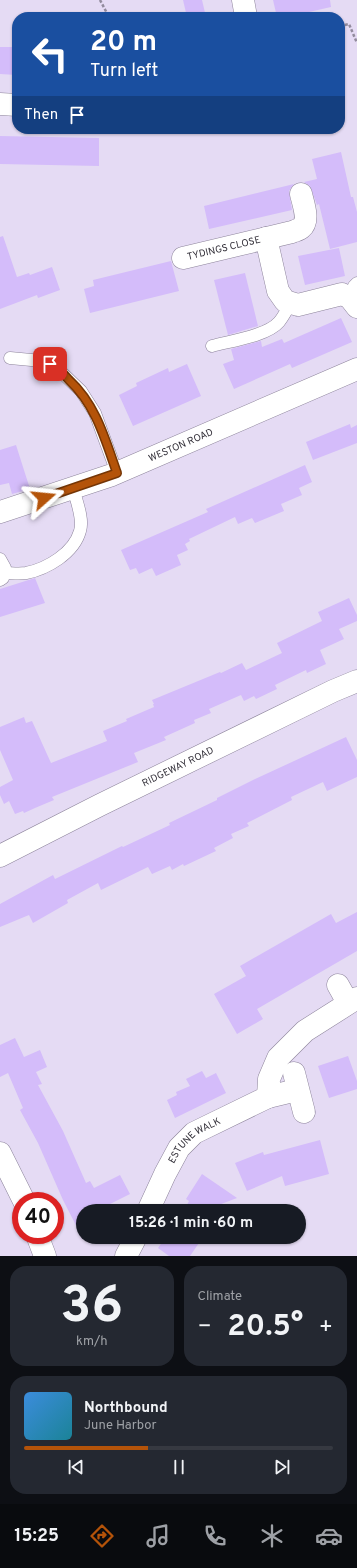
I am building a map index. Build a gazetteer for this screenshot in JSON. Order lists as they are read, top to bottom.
{
  "streets": {
    "street": [
      "TYDINGS CLOSE",
      "WESTON ROAD",
      "RIDGEWAY ROAD",
      "ESTUNE WALK"
    ]
  },
  "page": {
    "turn": ["20 m", "Turn left"],
    "then": "Then",
    "limit": "40",
    "trip": "15:26 · 1 min · 60 m",
    "tile": [
      ["36", "km/h"],
      "Climate"
    ],
    "heat": ["−", "20.5°", "+"],
    "song": ["Northbound", "June Harbor"],
    "tabs": "15:25"
  }
}
